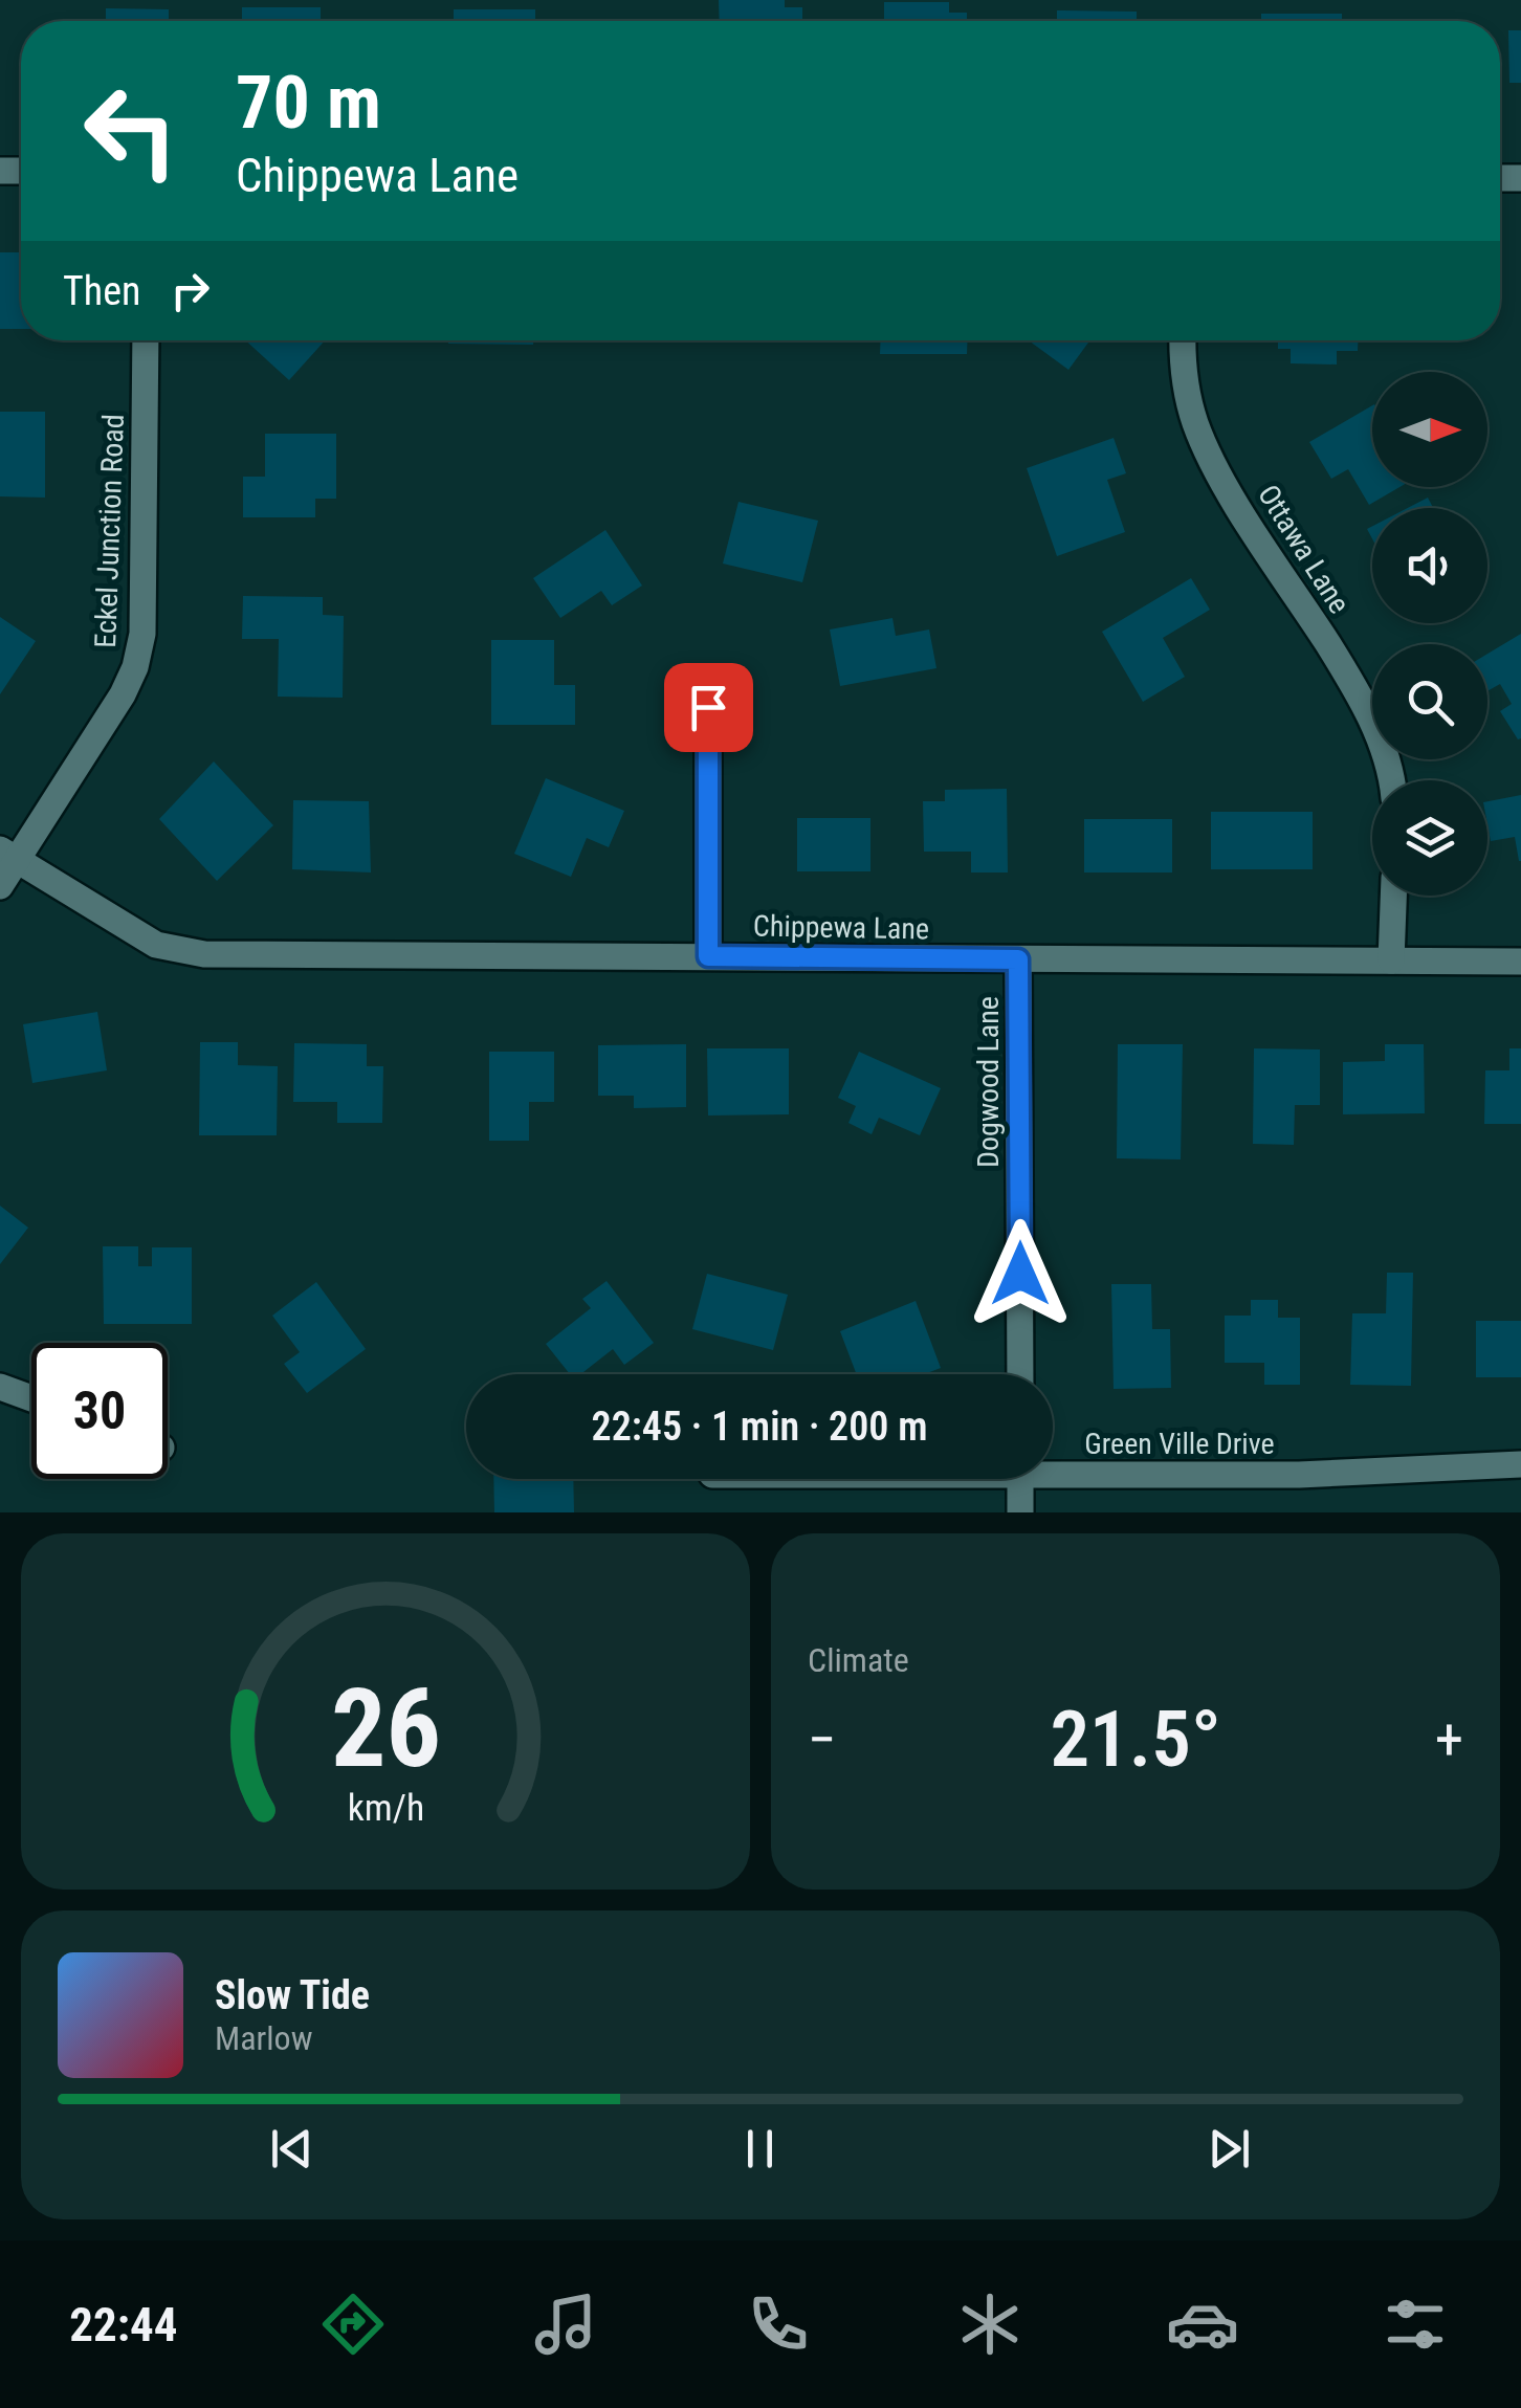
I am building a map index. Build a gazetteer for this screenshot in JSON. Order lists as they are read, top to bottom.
{
  "streets": {
    "street": [
      "Eckel Junction Road",
      "Ottawa Lane",
      "Chippewa Lane",
      "Dogwood Lane",
      "Green Ville Drive"
    ]
  },
  "crossings": [
    ["Eckel Junction Road", "Chippewa Lane"],
    ["Chippewa Lane", "Dogwood Lane"]
  ],
  "north": "right",
  "page": {
    "turn": ["70 m", "Chippewa Lane"],
    "then": "Then",
    "limit": "30",
    "trip": "22:45 · 1 min · 200 m",
    "tile": "Climate",
    "heat": ["−", "21.5°", "+"],
    "song": ["Slow Tide", "Marlow"],
    "tabs": "22:44",
    "gauge": ["26", "km/h"]
  }
}
